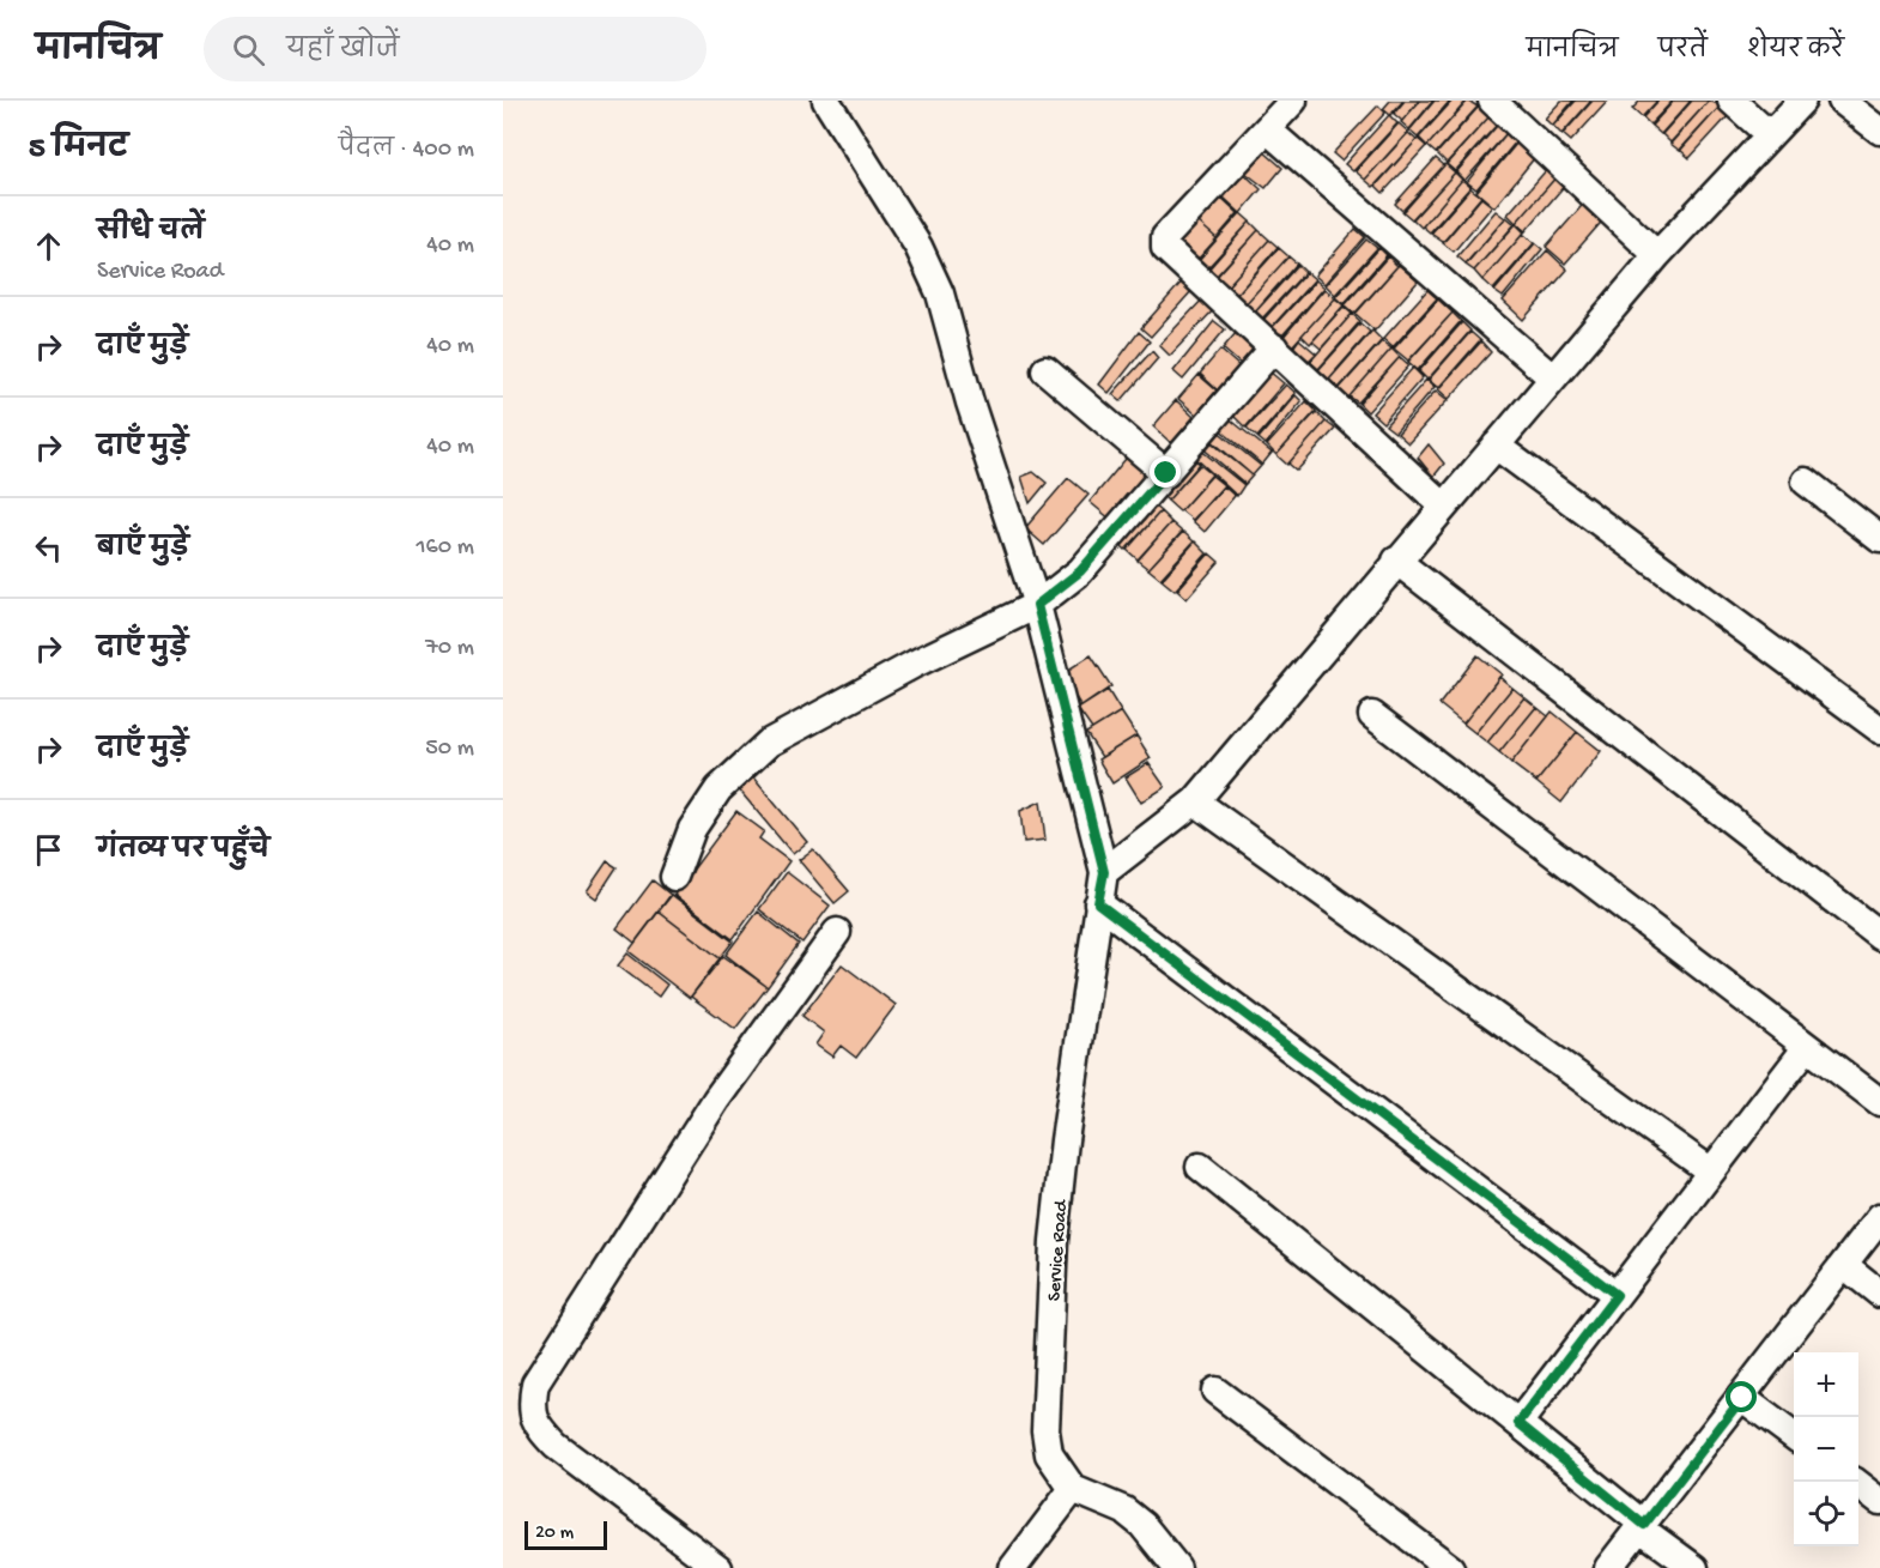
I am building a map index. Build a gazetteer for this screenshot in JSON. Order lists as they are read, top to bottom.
{
  "streets": {
    "street": ["Service Road"]
  },
  "scale_bar": "20 m",
  "page": {
    "header": "मानचित्र",
    "search": "यहाँ खोजें",
    "nav": ["मानचित्र", "परतें", "शेयर करें"],
    "heading": ["5 मिनट", "पैदल · 400 m"],
    "list": [
      ["सीधे चलें", "Service Road", "40 m"],
      ["दाएँ मुड़ें", "40 m"],
      ["दाएँ मुड़ें", "40 m"],
      ["बाएँ मुड़ें", "160 m"],
      ["दाएँ मुड़ें", "70 m"],
      ["दाएँ मुड़ें", "50 m"],
      "गंतव्य पर पहुँचे"
    ],
    "map_buttons": ["+", "−"],
    "scale": "20 m"
  }
}
